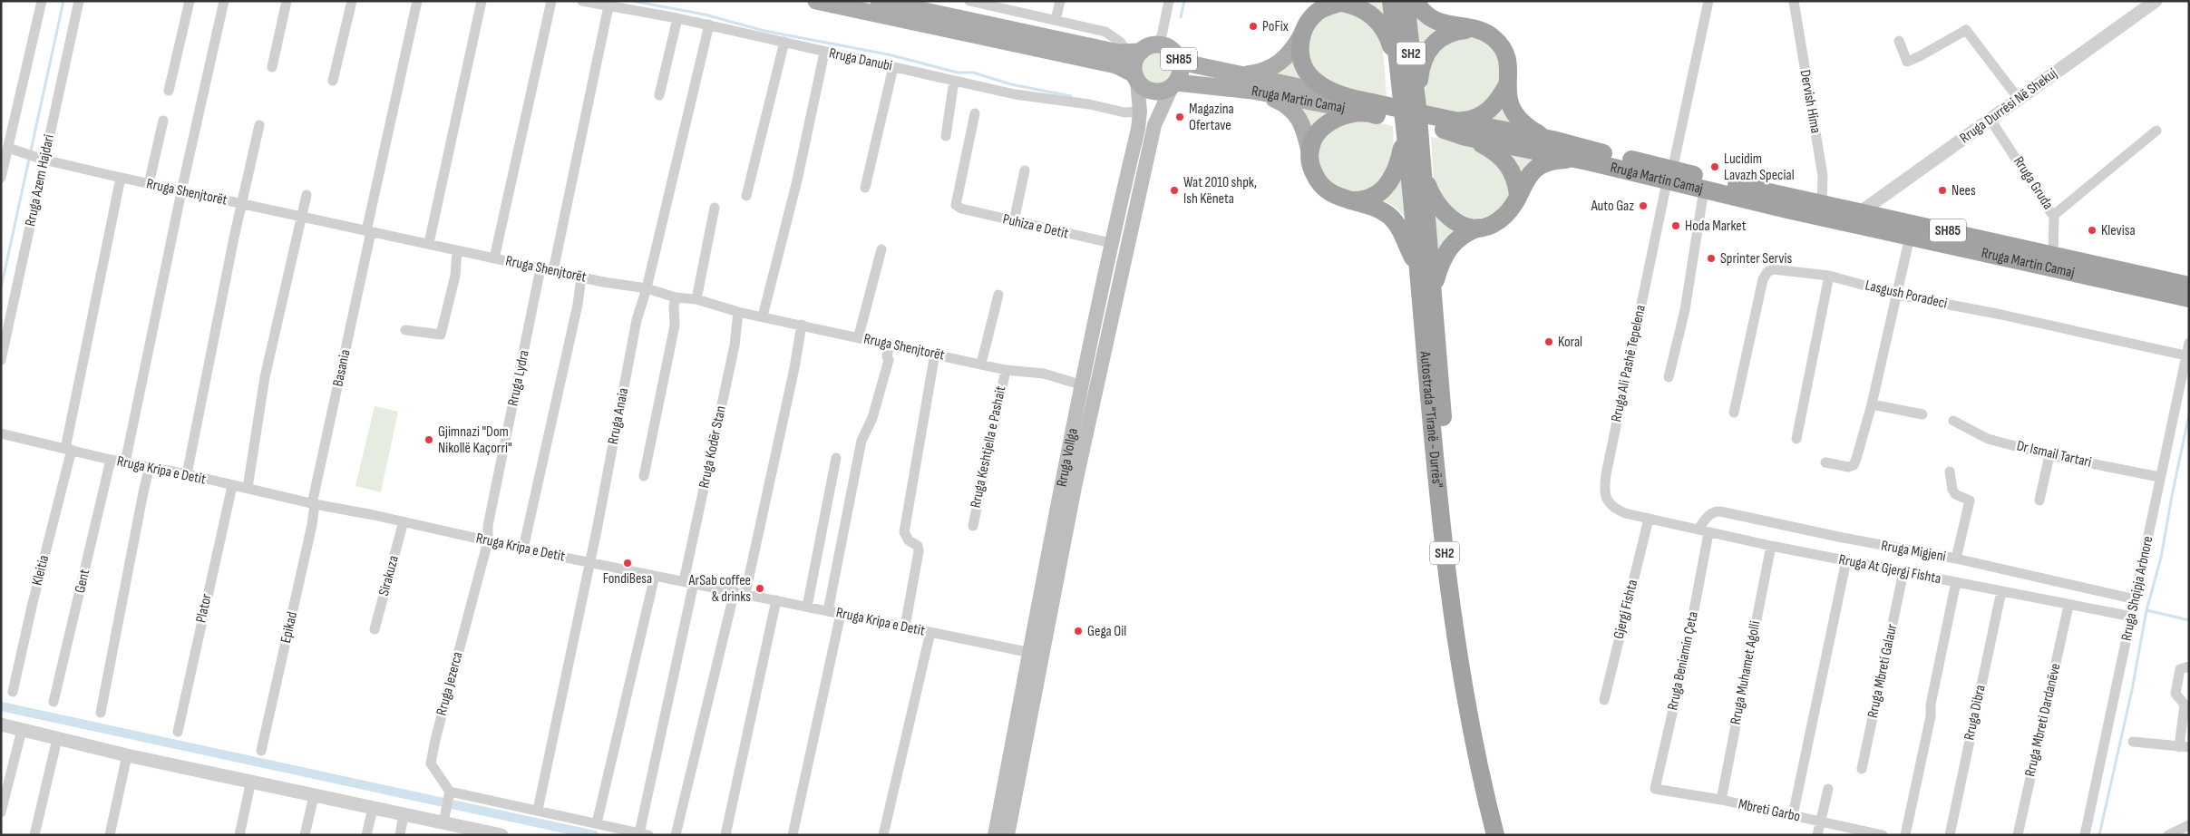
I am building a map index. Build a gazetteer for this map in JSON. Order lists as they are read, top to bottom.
{
  "streets": {
    "highway": [
      "SH2",
      "SH85",
      "Rruga Martin Camaj",
      "Autostrada \"Tiranë - Durrës\""
    ],
    "main road": ["Rruga Vollga"],
    "street": [
      "Rruga Danubi",
      "Dervish Hima",
      "Rruga Durrësi Në Shekuj",
      "Rruga Azem Hajdari",
      "Rruga Gruda",
      "Rruga Shenjtorët",
      "Puhiza e Detit",
      "Lasgush Poradeci",
      "Rruga Ali Pashë Tepelena",
      "Basania",
      "Rruga Lydra",
      "Rruga Anaia",
      "Rruga Kodër Stan",
      "Rruga Keshtjella e Pashait",
      "Dr Ismail Tartari",
      "Rruga Kripa e Detit",
      "Rruga Migjeni",
      "Rruga At Gjergj Fishta",
      "Kleitia",
      "Sirakuza",
      "Gent",
      "Rruga Shqipja Arbnore",
      "Plator",
      "Gjergj Fishta",
      "Epikad",
      "Rruga Beniamin Çeta",
      "Rruga Mbreti Galaur",
      "Rruga Muhamet Agolli",
      "Rruga Jezerca",
      "Rruga Dibra",
      "Rruga Mbreti Dardanëve",
      "Mbreti Garbo"
    ]
  },
  "crossings": [
    ["SH85", "Rruga Martin Camaj"],
    ["SH85", "Rruga Vollga"],
    ["Rruga Danubi", "Rruga Anaia"],
    ["Rruga Danubi", "Rruga Vollga"],
    ["Rruga Martin Camaj", "Dervish Hima"],
    ["Rruga Martin Camaj", "Rruga Durrësi Në Shekuj"],
    ["Rruga Martin Camaj", "Rruga Gruda"],
    ["Rruga Martin Camaj", "Rruga Ali Pashë Tepelena"],
    ["Rruga Martin Camaj", "Rruga Vollga"],
    ["Rruga Durrësi Në Shekuj", "Rruga Gruda"],
    ["Rruga Azem Hajdari", "Rruga Shenjtorët"],
    ["Rruga Shenjtorët", "Basania"],
    ["Rruga Shenjtorët", "Rruga Lydra"],
    ["Rruga Shenjtorët", "Rruga Anaia"],
    ["Rruga Shenjtorët", "Rruga Kodër Stan"],
    ["Rruga Shenjtorët", "Rruga Keshtjella e Pashait"],
    ["Rruga Shenjtorët", "Rruga Vollga"],
    ["Rruga Shenjtorët", "Kleitia"],
    ["Puhiza e Detit", "Rruga Vollga"],
    ["Lasgush Poradeci", "Rruga Shqipja Arbnore"],
    ["Rruga Ali Pashë Tepelena", "Rruga At Gjergj Fishta"],
    ["Rruga Ali Pashë Tepelena", "Gjergj Fishta"],
    ["Basania", "Rruga Kripa e Detit"],
    ["Basania", "Epikad"],
    ["Rruga Lydra", "Rruga Kripa e Detit"],
    ["Rruga Lydra", "Rruga Jezerca"],
    ["Rruga Anaia", "Rruga Kripa e Detit"],
    ["Rruga Kodër Stan", "Rruga Kripa e Detit"],
    ["Dr Ismail Tartari", "Rruga Shqipja Arbnore"],
    ["Rruga Vollga", "Rruga Kripa e Detit"],
    ["Rruga Kripa e Detit", "Kleitia"],
    ["Rruga Kripa e Detit", "Sirakuza"],
    ["Rruga Kripa e Detit", "Gent"],
    ["Rruga Kripa e Detit", "Plator"],
    ["Rruga Kripa e Detit", "Epikad"],
    ["Rruga Kripa e Detit", "Rruga Jezerca"],
    ["Rruga Migjeni", "Rruga At Gjergj Fishta"],
    ["Rruga Migjeni", "Rruga Shqipja Arbnore"],
    ["Rruga Migjeni", "Rruga Beniamin Çeta"],
    ["Rruga At Gjergj Fishta", "Rruga Shqipja Arbnore"],
    ["Rruga At Gjergj Fishta", "Gjergj Fishta"],
    ["Rruga At Gjergj Fishta", "Rruga Beniamin Çeta"],
    ["Rruga At Gjergj Fishta", "Rruga Mbreti Galaur"],
    ["Rruga At Gjergj Fishta", "Rruga Muhamet Agolli"],
    ["Rruga At Gjergj Fishta", "Rruga Dibra"],
    ["Rruga At Gjergj Fishta", "Rruga Mbreti Dardanëve"],
    ["Rruga Beniamin Çeta", "Mbreti Garbo"],
    ["Rruga Muhamet Agolli", "Mbreti Garbo"]
  ],
  "places": [
    "PoFix",
    "Magazina Ofertave",
    "Lucidim Lavazh Special",
    "Wat 2010 shpk, Ish Këneta",
    "Nees",
    "Auto Gaz",
    "Hoda Market",
    "Klevisa",
    "Sprinter Servis",
    "Koral",
    "Gjimnazi \"Dom Nikollë Kaçorri\"",
    "FondiBesa",
    "ArSab coffee & drinks",
    "Gega Oil"
  ]
}
